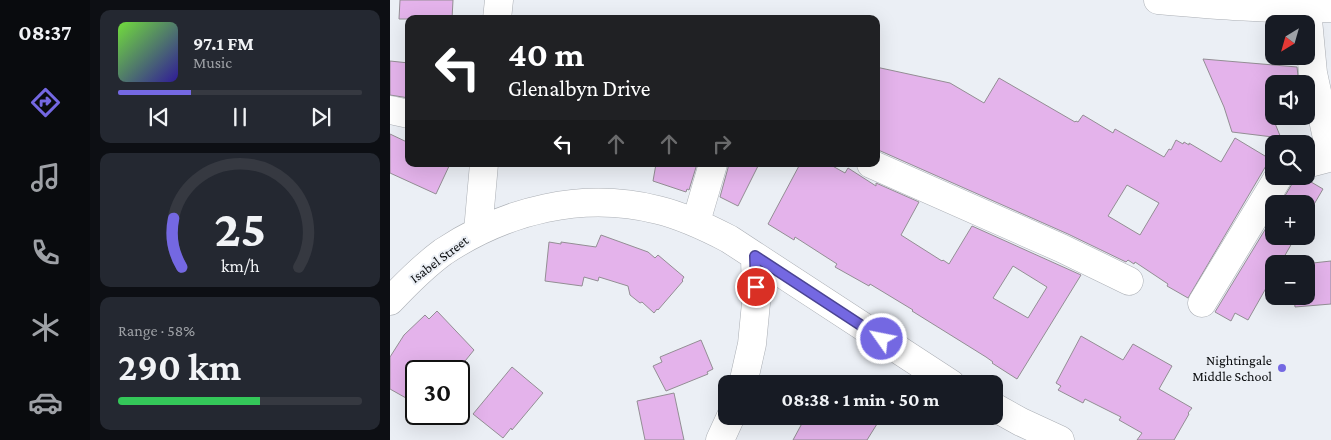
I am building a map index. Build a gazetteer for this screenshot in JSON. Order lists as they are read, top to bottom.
{
  "streets": {
    "street": ["Isabel Street"]
  },
  "places": ["Nightingale Middle School"],
  "north": "bottom left",
  "page": {
    "tabs": "08:37",
    "map_buttons": ["+", "−"],
    "turn": ["40 m", "Glenalbyn Drive"],
    "song": ["97.1 FM", "Music"],
    "tile": ["Range · 58%", "290 km"],
    "limit": "30",
    "trip": "08:38 · 1 min · 50 m",
    "gauge": ["25", "km/h"]
  }
}
